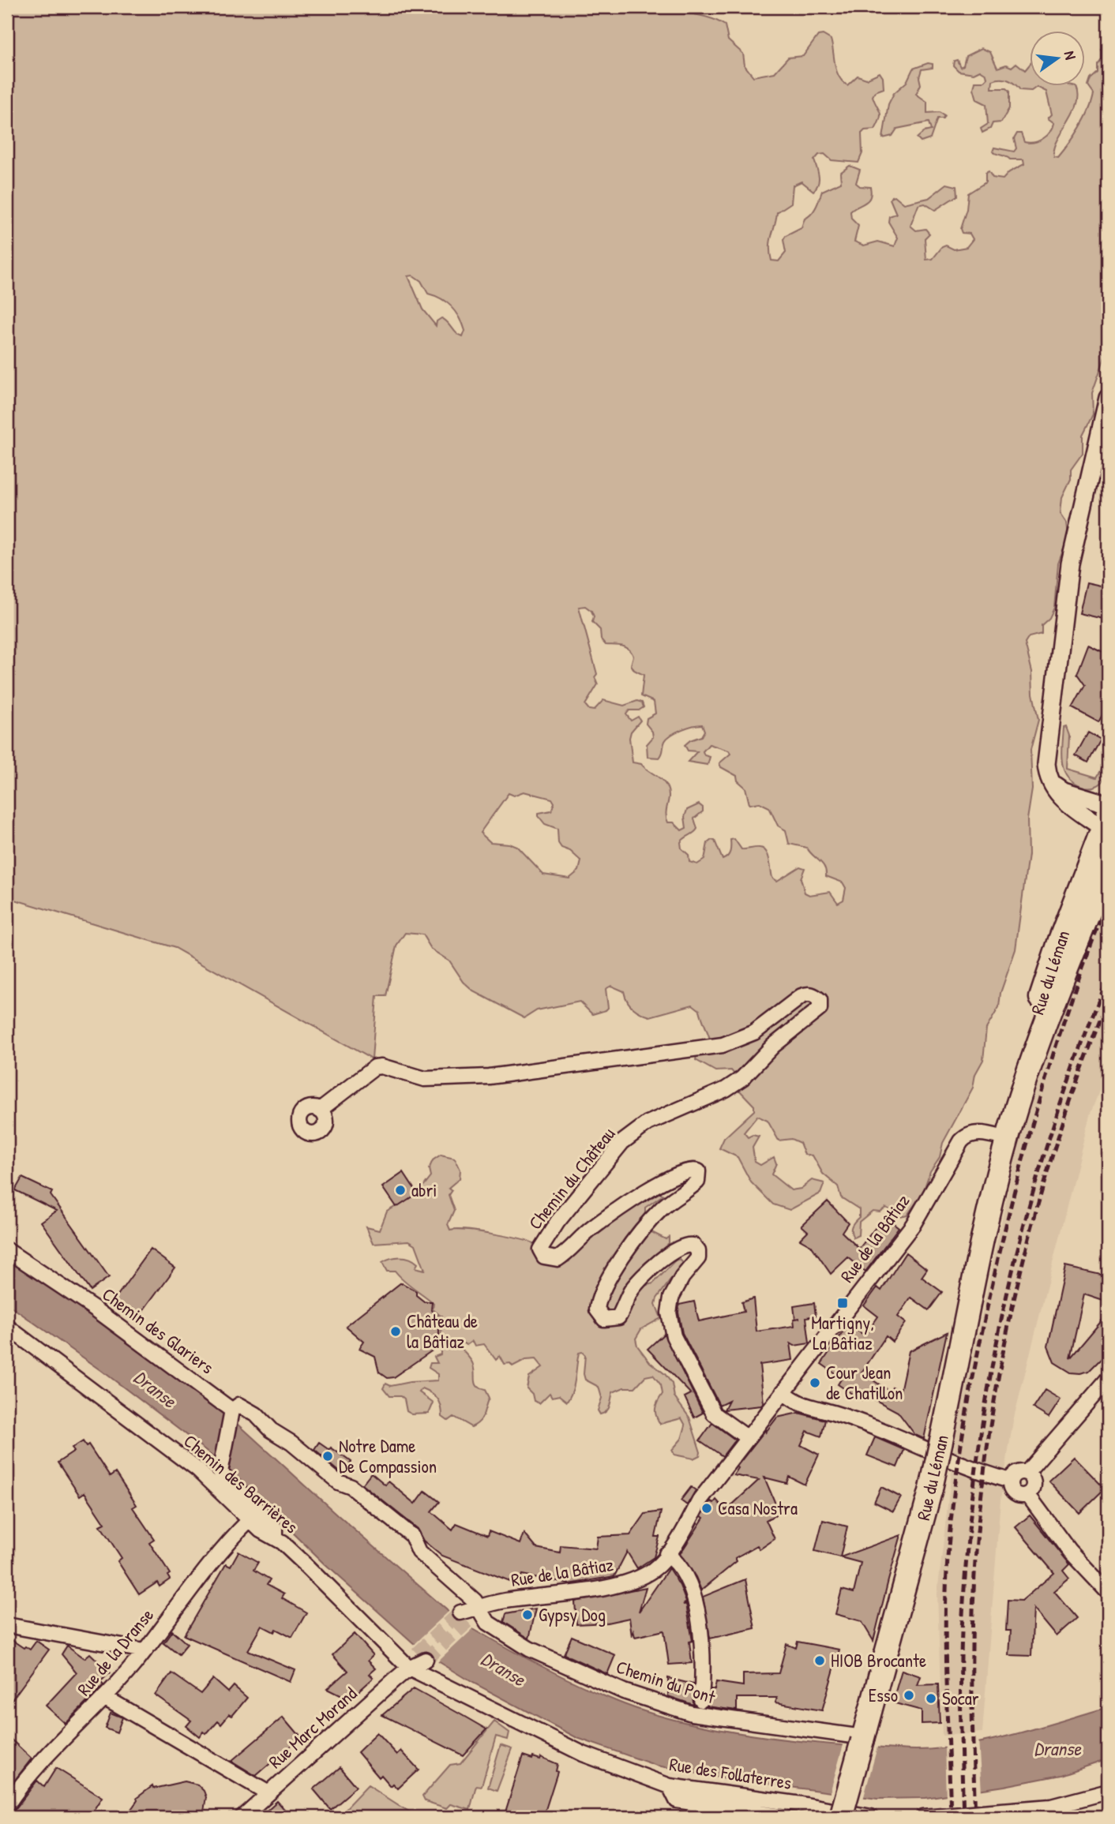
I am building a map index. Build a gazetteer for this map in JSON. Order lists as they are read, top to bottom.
{
  "streets": {
    "main road": ["Rue du Léman"],
    "street": [
      "Chemin du Château",
      "Rue de la Bâtiaz",
      "Chemin des Glariers",
      "Chemin des Barrières",
      "Rue de la Dranse",
      "Chemin du Pont",
      "Rue Marc Morand",
      "Rue des Follaterres"
    ]
  },
  "crossings": [
    ["Rue du Léman", "Rue de la Bâtiaz"],
    ["Rue du Léman", "Chemin du Pont"],
    ["Chemin du Château", "Rue de la Bâtiaz"],
    ["Rue de la Bâtiaz", "Chemin du Pont"],
    ["Chemin des Glariers", "Chemin du Pont"],
    ["Chemin des Barrières", "Rue de la Dranse"],
    ["Chemin des Barrières", "Rue Marc Morand"],
    ["Chemin des Barrières", "Rue des Follaterres"],
    ["Rue Marc Morand", "Rue des Follaterres"]
  ],
  "water": ["Dranse"],
  "places": {
    "other": [
      "abri",
      "Château de la Bâtiaz",
      "Cour Jean de Chatillon",
      "Notre Dame De Compassion",
      "Casa Nostra",
      "Gypsy Dog",
      "HIOB Brocante",
      "Esso",
      "Socar"
    ],
    "transit": ["Martigny, La Bâtiaz"]
  },
  "north": "right"
}
